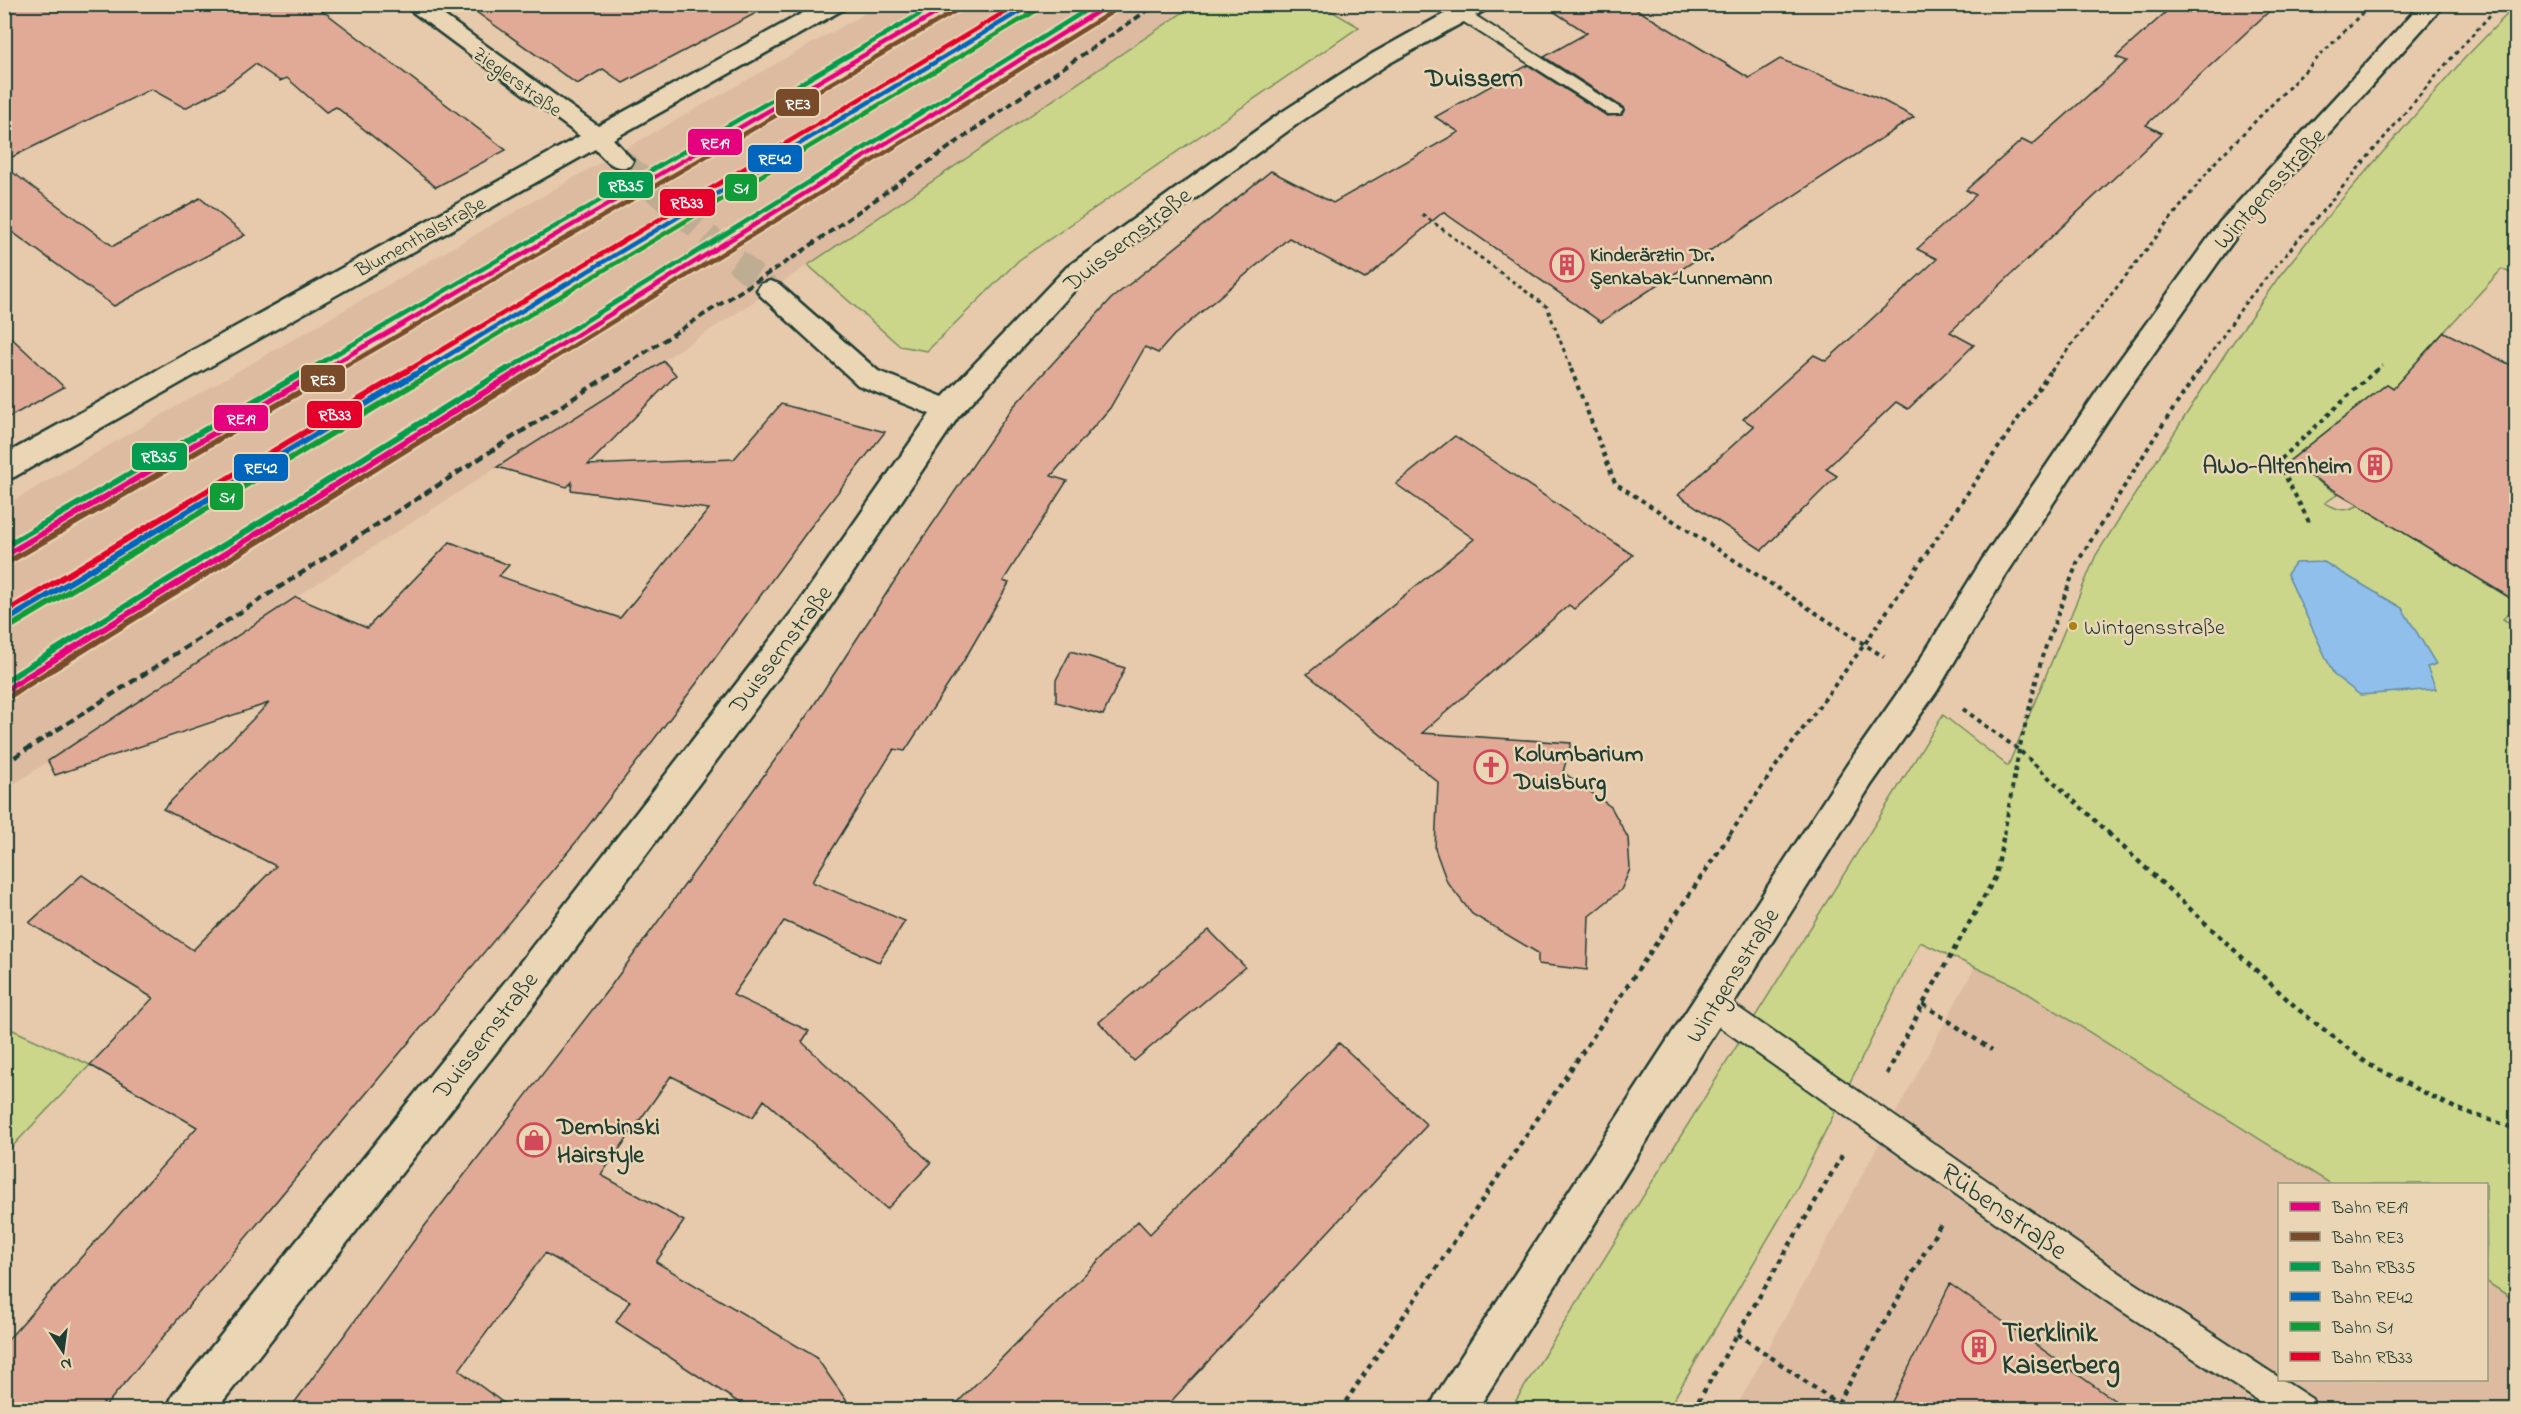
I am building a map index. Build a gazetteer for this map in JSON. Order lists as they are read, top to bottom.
{
  "streets": {
    "street": [
      "Zieglerstraße",
      "Wintgensstraße",
      "Blumenthalstraße",
      "Duissernstraße"
    ],
    "lane": ["Rübenstraße"]
  },
  "crossings": [
    ["Zieglerstraße", "Blumenthalstraße"],
    ["Wintgensstraße", "Rübenstraße"]
  ],
  "districts": ["Duissern"],
  "places": {
    "building": ["Kinderärztin Dr. Şenkabak-Lunnemann", "AWo-Altenheim", "Tierklinik Kaiserberg"],
    "other": ["Wintgensstraße"],
    "church": ["Kolumbarium Duisburg"],
    "shop": ["Dembinski Hairstyle"]
  },
  "lines": [
    "rail line RE19",
    "rail line RB35",
    "rail line RE42",
    "rail line RB33",
    "rail line RE3",
    "rail line S1"
  ],
  "legend": [
    "Bahn RE19",
    "Bahn RE3",
    "Bahn RB35",
    "Bahn RE42",
    "Bahn S1",
    "Bahn RB33"
  ],
  "north": "bottom"
}
